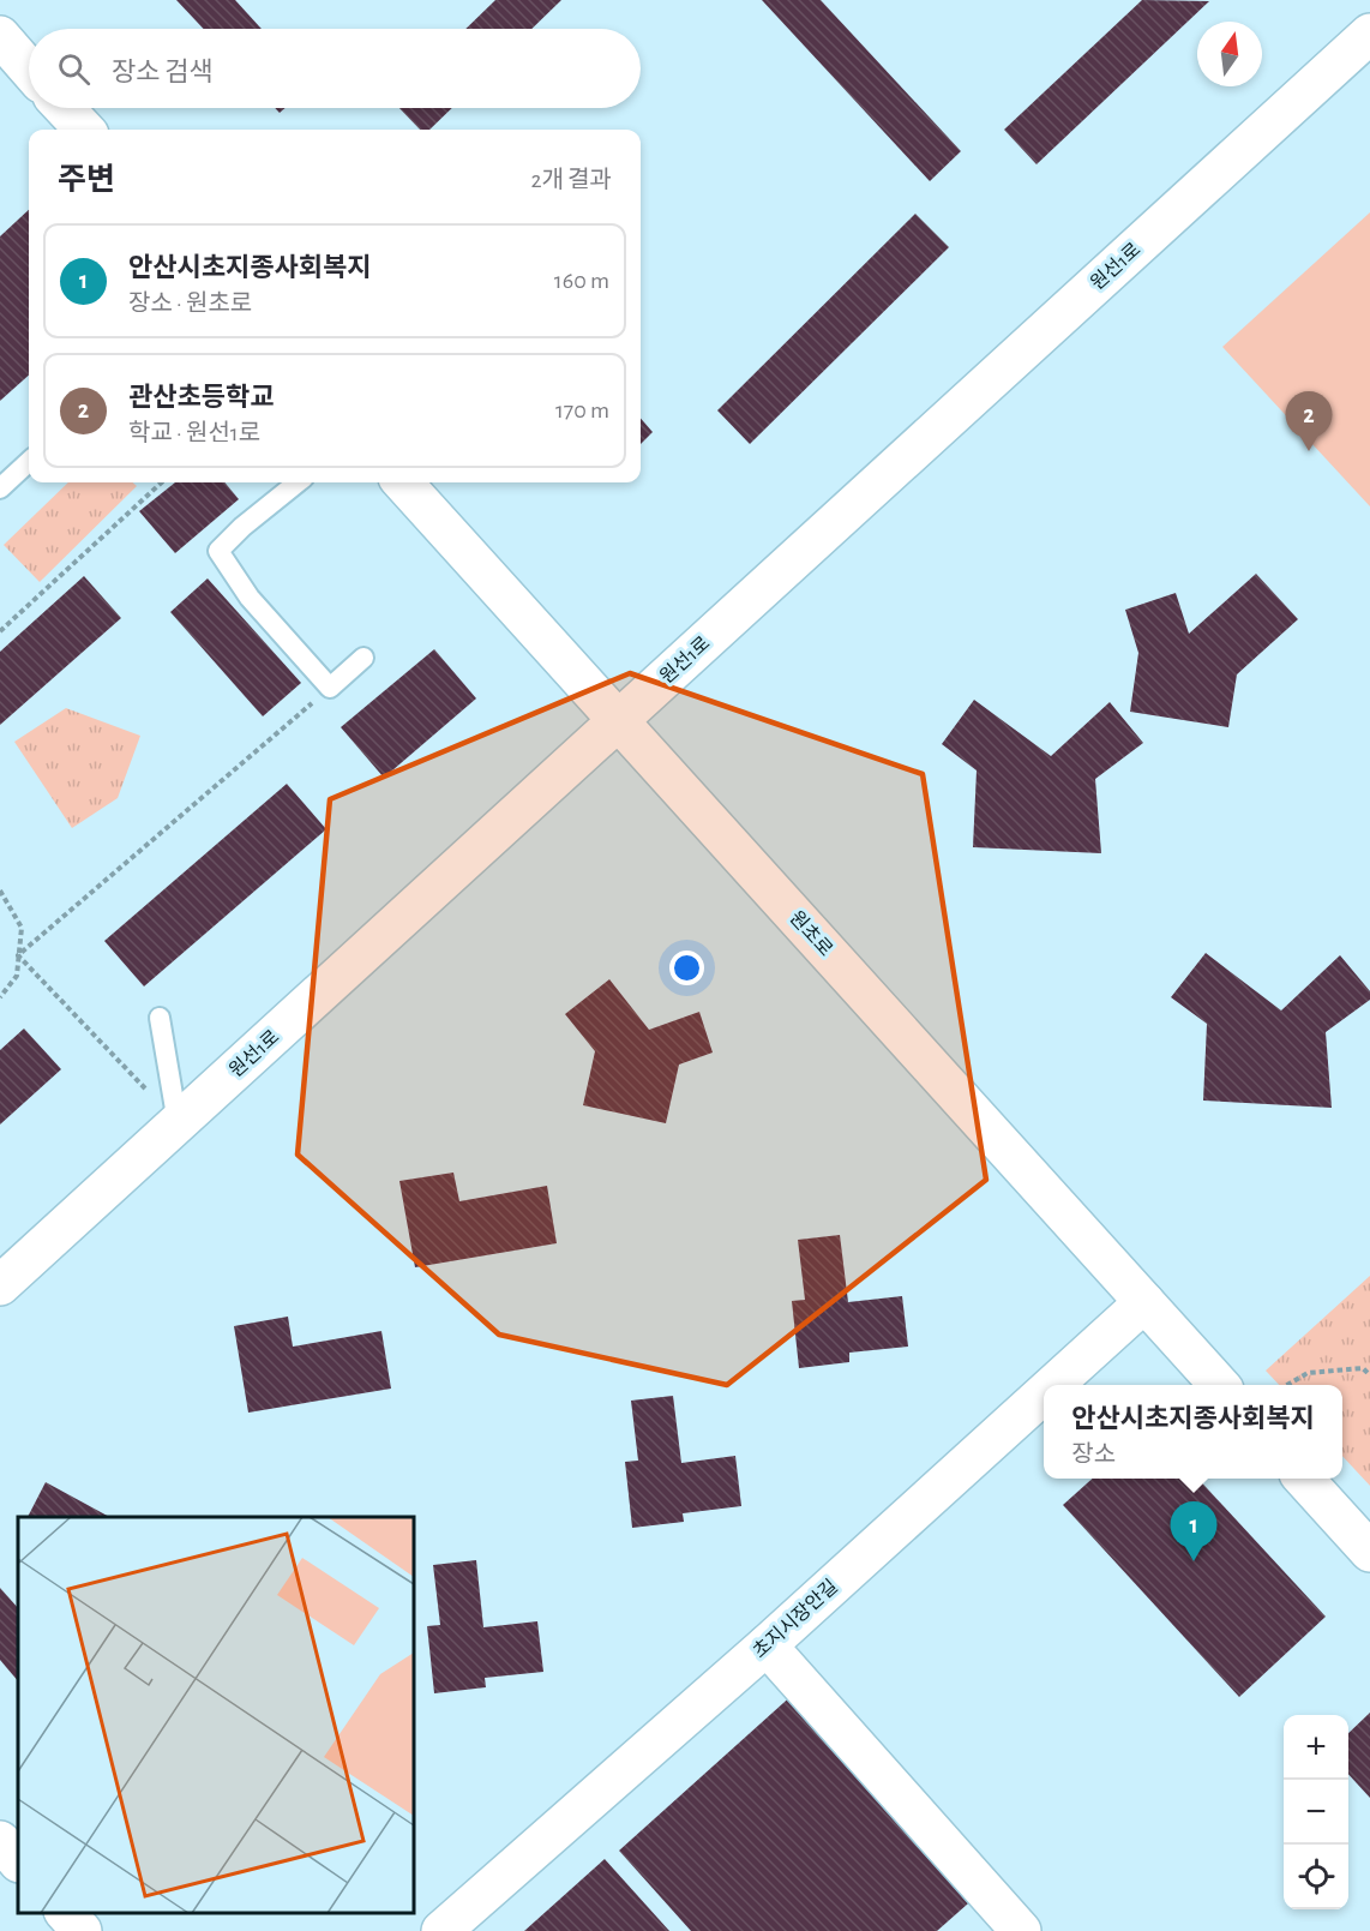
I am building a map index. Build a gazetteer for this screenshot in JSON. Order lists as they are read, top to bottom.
{
  "streets": {
    "street": ["원선1로", "원초로", "초지시장안길"]
  },
  "crossings": [
    ["원선1로", "원초로"],
    ["원초로", "초지시장안길"]
  ],
  "north": "top",
  "page": {
    "search": "장소 검색",
    "heading": ["주변", "2개 결과"],
    "list": [
      {
        "mark": "1",
        "name": "안산시초지종사회복지",
        "note": "장소 · 원초로",
        "value": "160 m"
      },
      {
        "mark": "2",
        "name": "관산초등학교",
        "note": "학교 · 원선1로",
        "value": "170 m"
      }
    ],
    "pins": ["2", "1"],
    "popup": ["안산시초지종사회복지", "장소"],
    "map_buttons": ["+", "−"]
  }
}
